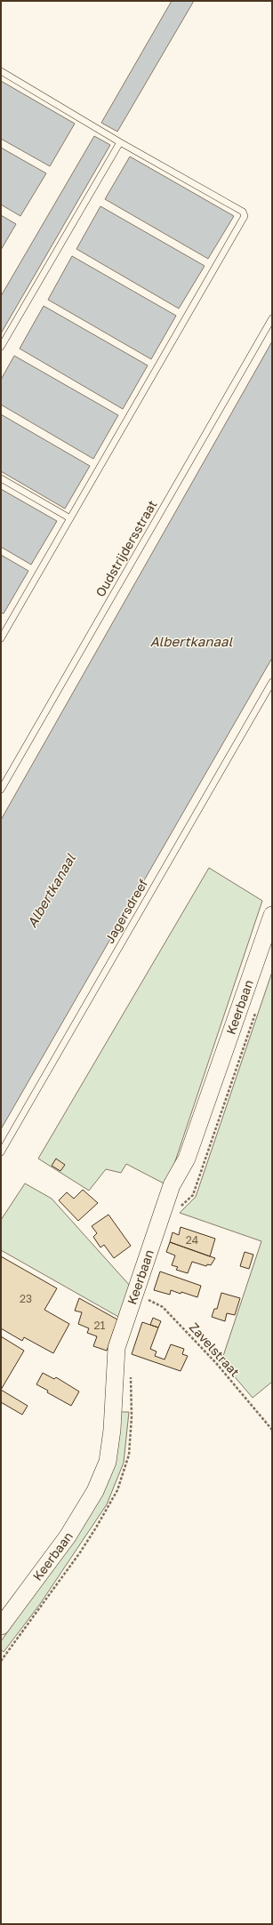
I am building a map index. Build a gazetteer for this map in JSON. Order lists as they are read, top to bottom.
{
  "streets": {
    "street": ["Keerbaan"],
    "lane": ["Oudstrijdersstraat", "Jagersdreef"],
    "path": ["Zavelstraat"]
  },
  "crossings": [
    ["Keerbaan", "Zavelstraat"]
  ],
  "water": ["Albertkanaal"],
  "house_numbers": ["24", "23", "21"]
}
